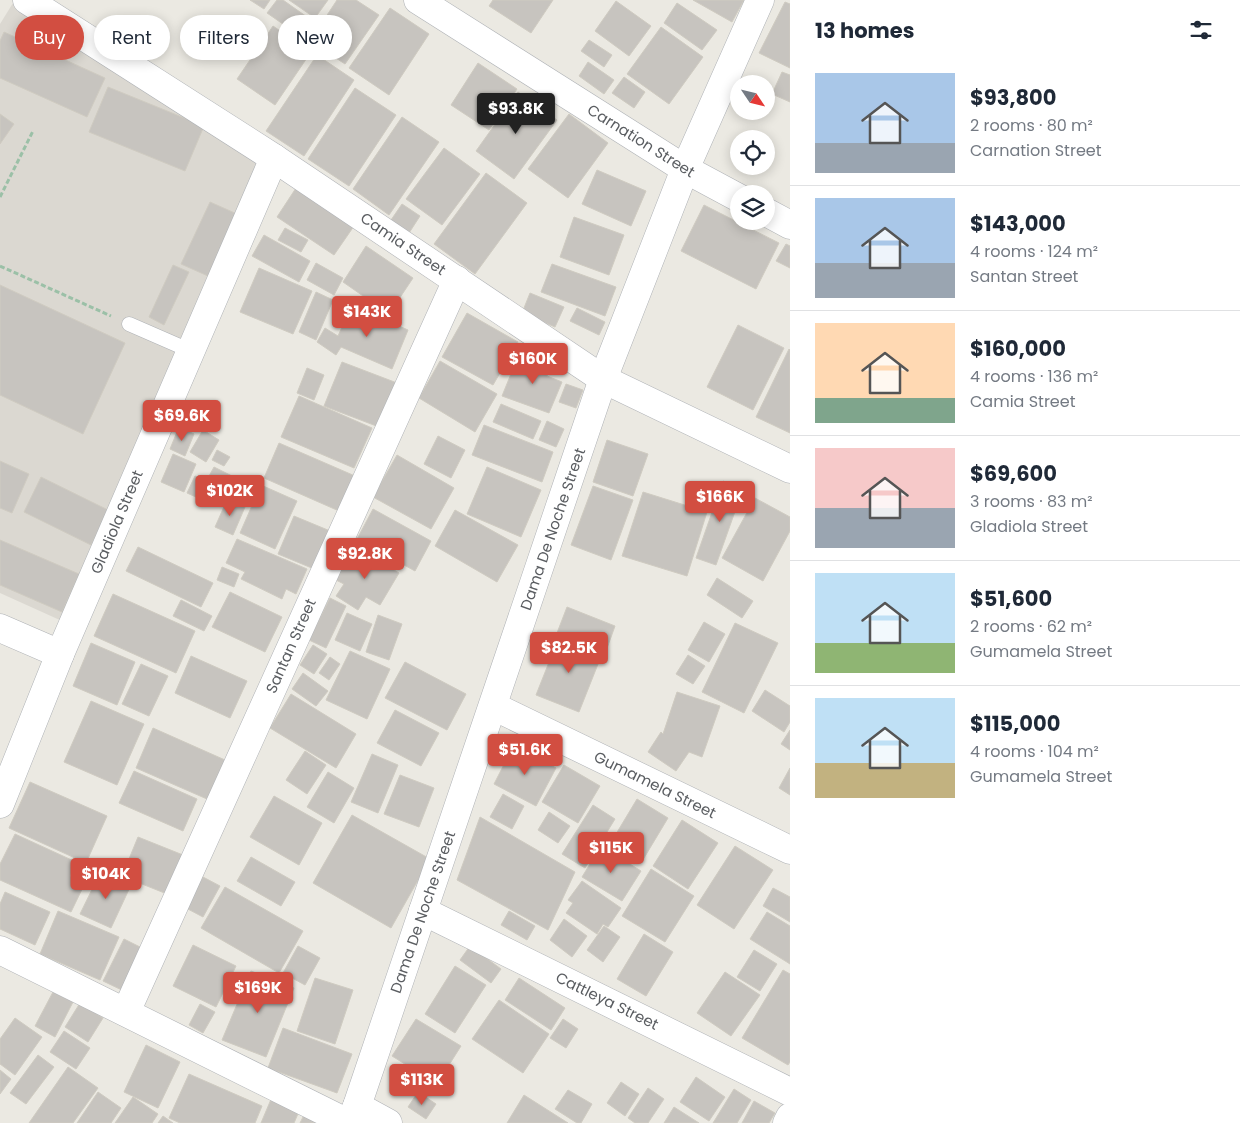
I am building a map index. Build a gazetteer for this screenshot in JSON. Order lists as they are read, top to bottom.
{
  "streets": {
    "street": [
      "Carnation Street",
      "Camia Street",
      "Gladiola Street",
      "Dama De Noche Street",
      "Santan Street",
      "Gumamela Street",
      "Cattleya Street"
    ]
  },
  "crossings": [
    ["Carnation Street", "Dama De Noche Street"],
    ["Camia Street", "Gladiola Street"],
    ["Camia Street", "Dama De Noche Street"],
    ["Camia Street", "Santan Street"],
    ["Dama De Noche Street", "Gumamela Street"],
    ["Dama De Noche Street", "Cattleya Street"]
  ],
  "north": "bottom right",
  "page": {
    "heading": "13 homes",
    "chip": [
      "Buy",
      "Rent",
      "Filters",
      "New"
    ],
    "list": [
      {
        "name": "$93,800",
        "note": "2 rooms · 80 m² · Carnation Street"
      },
      {
        "name": "$143,000",
        "note": "4 rooms · 124 m² · Santan Street"
      },
      {
        "name": "$160,000",
        "note": "4 rooms · 136 m² · Camia Street"
      },
      {
        "name": "$69,600",
        "note": "3 rooms · 83 m² · Gladiola Street"
      },
      {
        "name": "$51,600",
        "note": "2 rooms · 62 m² · Gumamela Street"
      },
      {
        "name": "$115,000",
        "note": "4 rooms · 104 m² · Gumamela Street"
      }
    ],
    "price": [
      "$93.8K",
      "$143K",
      "$160K",
      "$69.6K",
      "$102K",
      "$166K",
      "$92.8K",
      "$82.5K",
      "$51.6K",
      "$115K",
      "$104K",
      "$169K",
      "$113K"
    ]
  }
}
